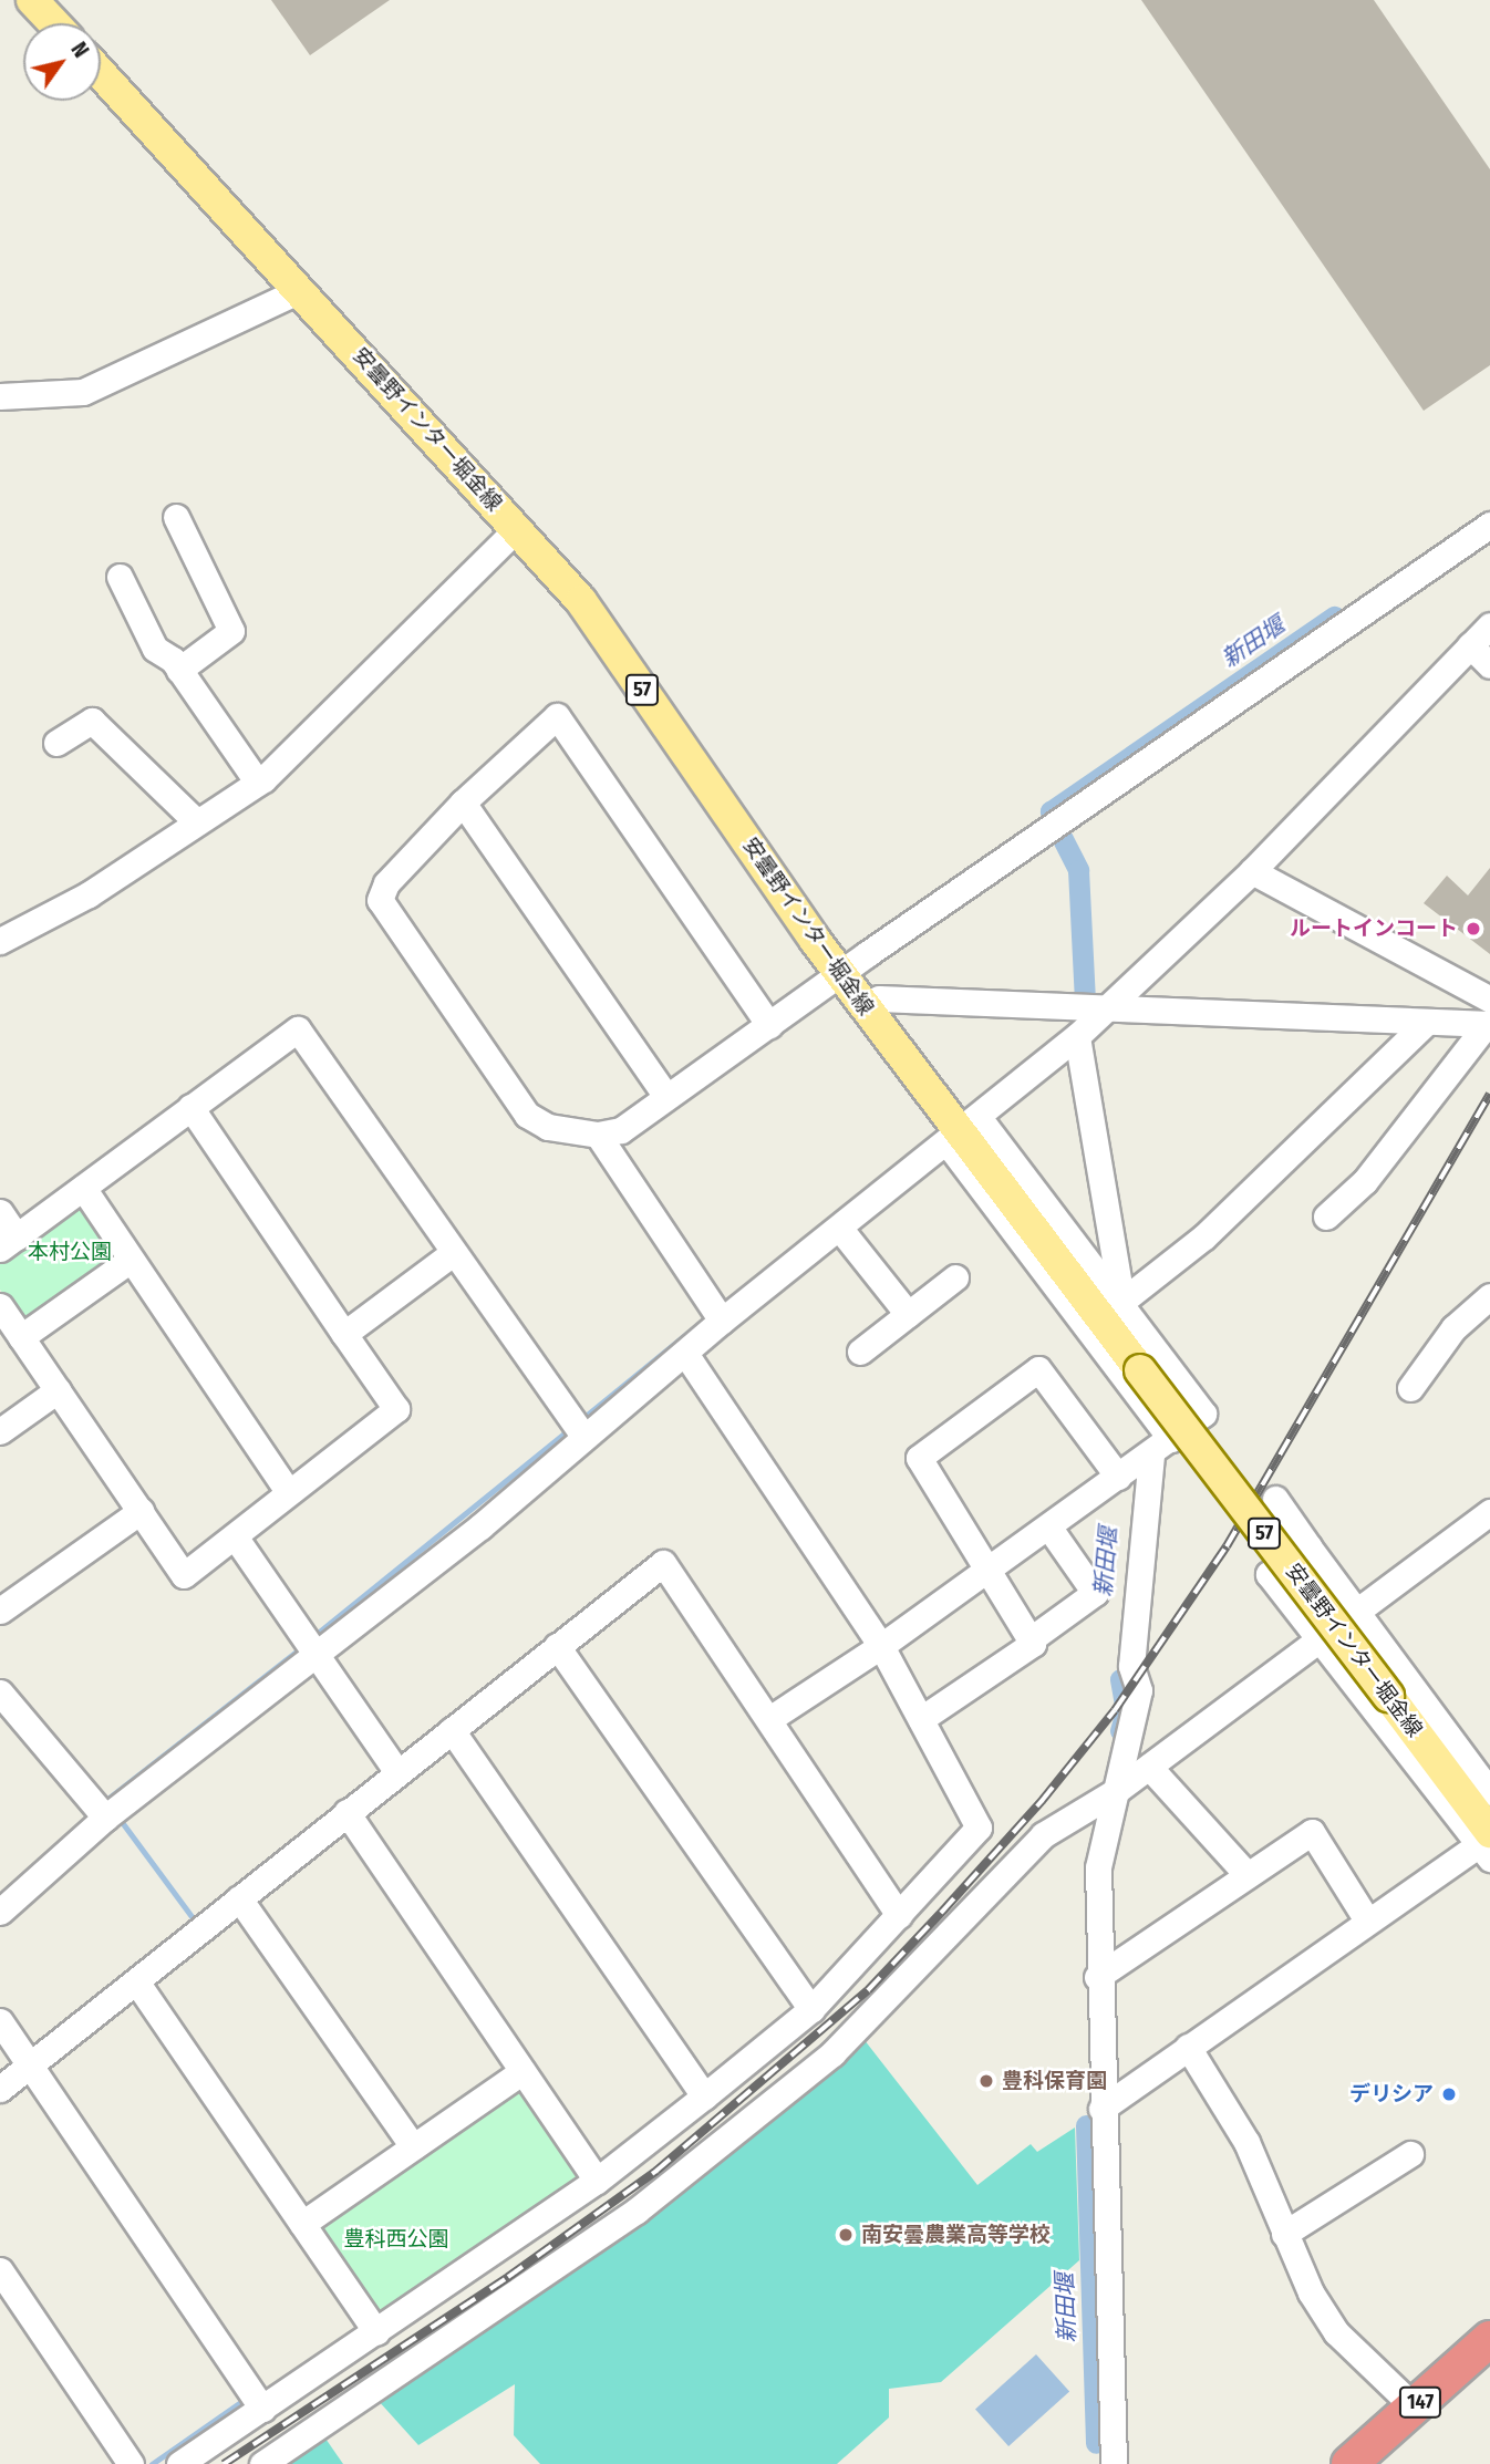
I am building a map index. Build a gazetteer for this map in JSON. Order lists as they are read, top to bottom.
{
  "streets": {
    "highway": ["147"],
    "main road": ["安曇野インター堀金線", "57"]
  },
  "water": ["新田堰"],
  "parks": ["本村公園", "豊科西公園"],
  "places": [
    "ルートインコート",
    "豊科保育園",
    "デリシア",
    "南安曇農業高等学校"
  ],
  "north": "top right"
}
